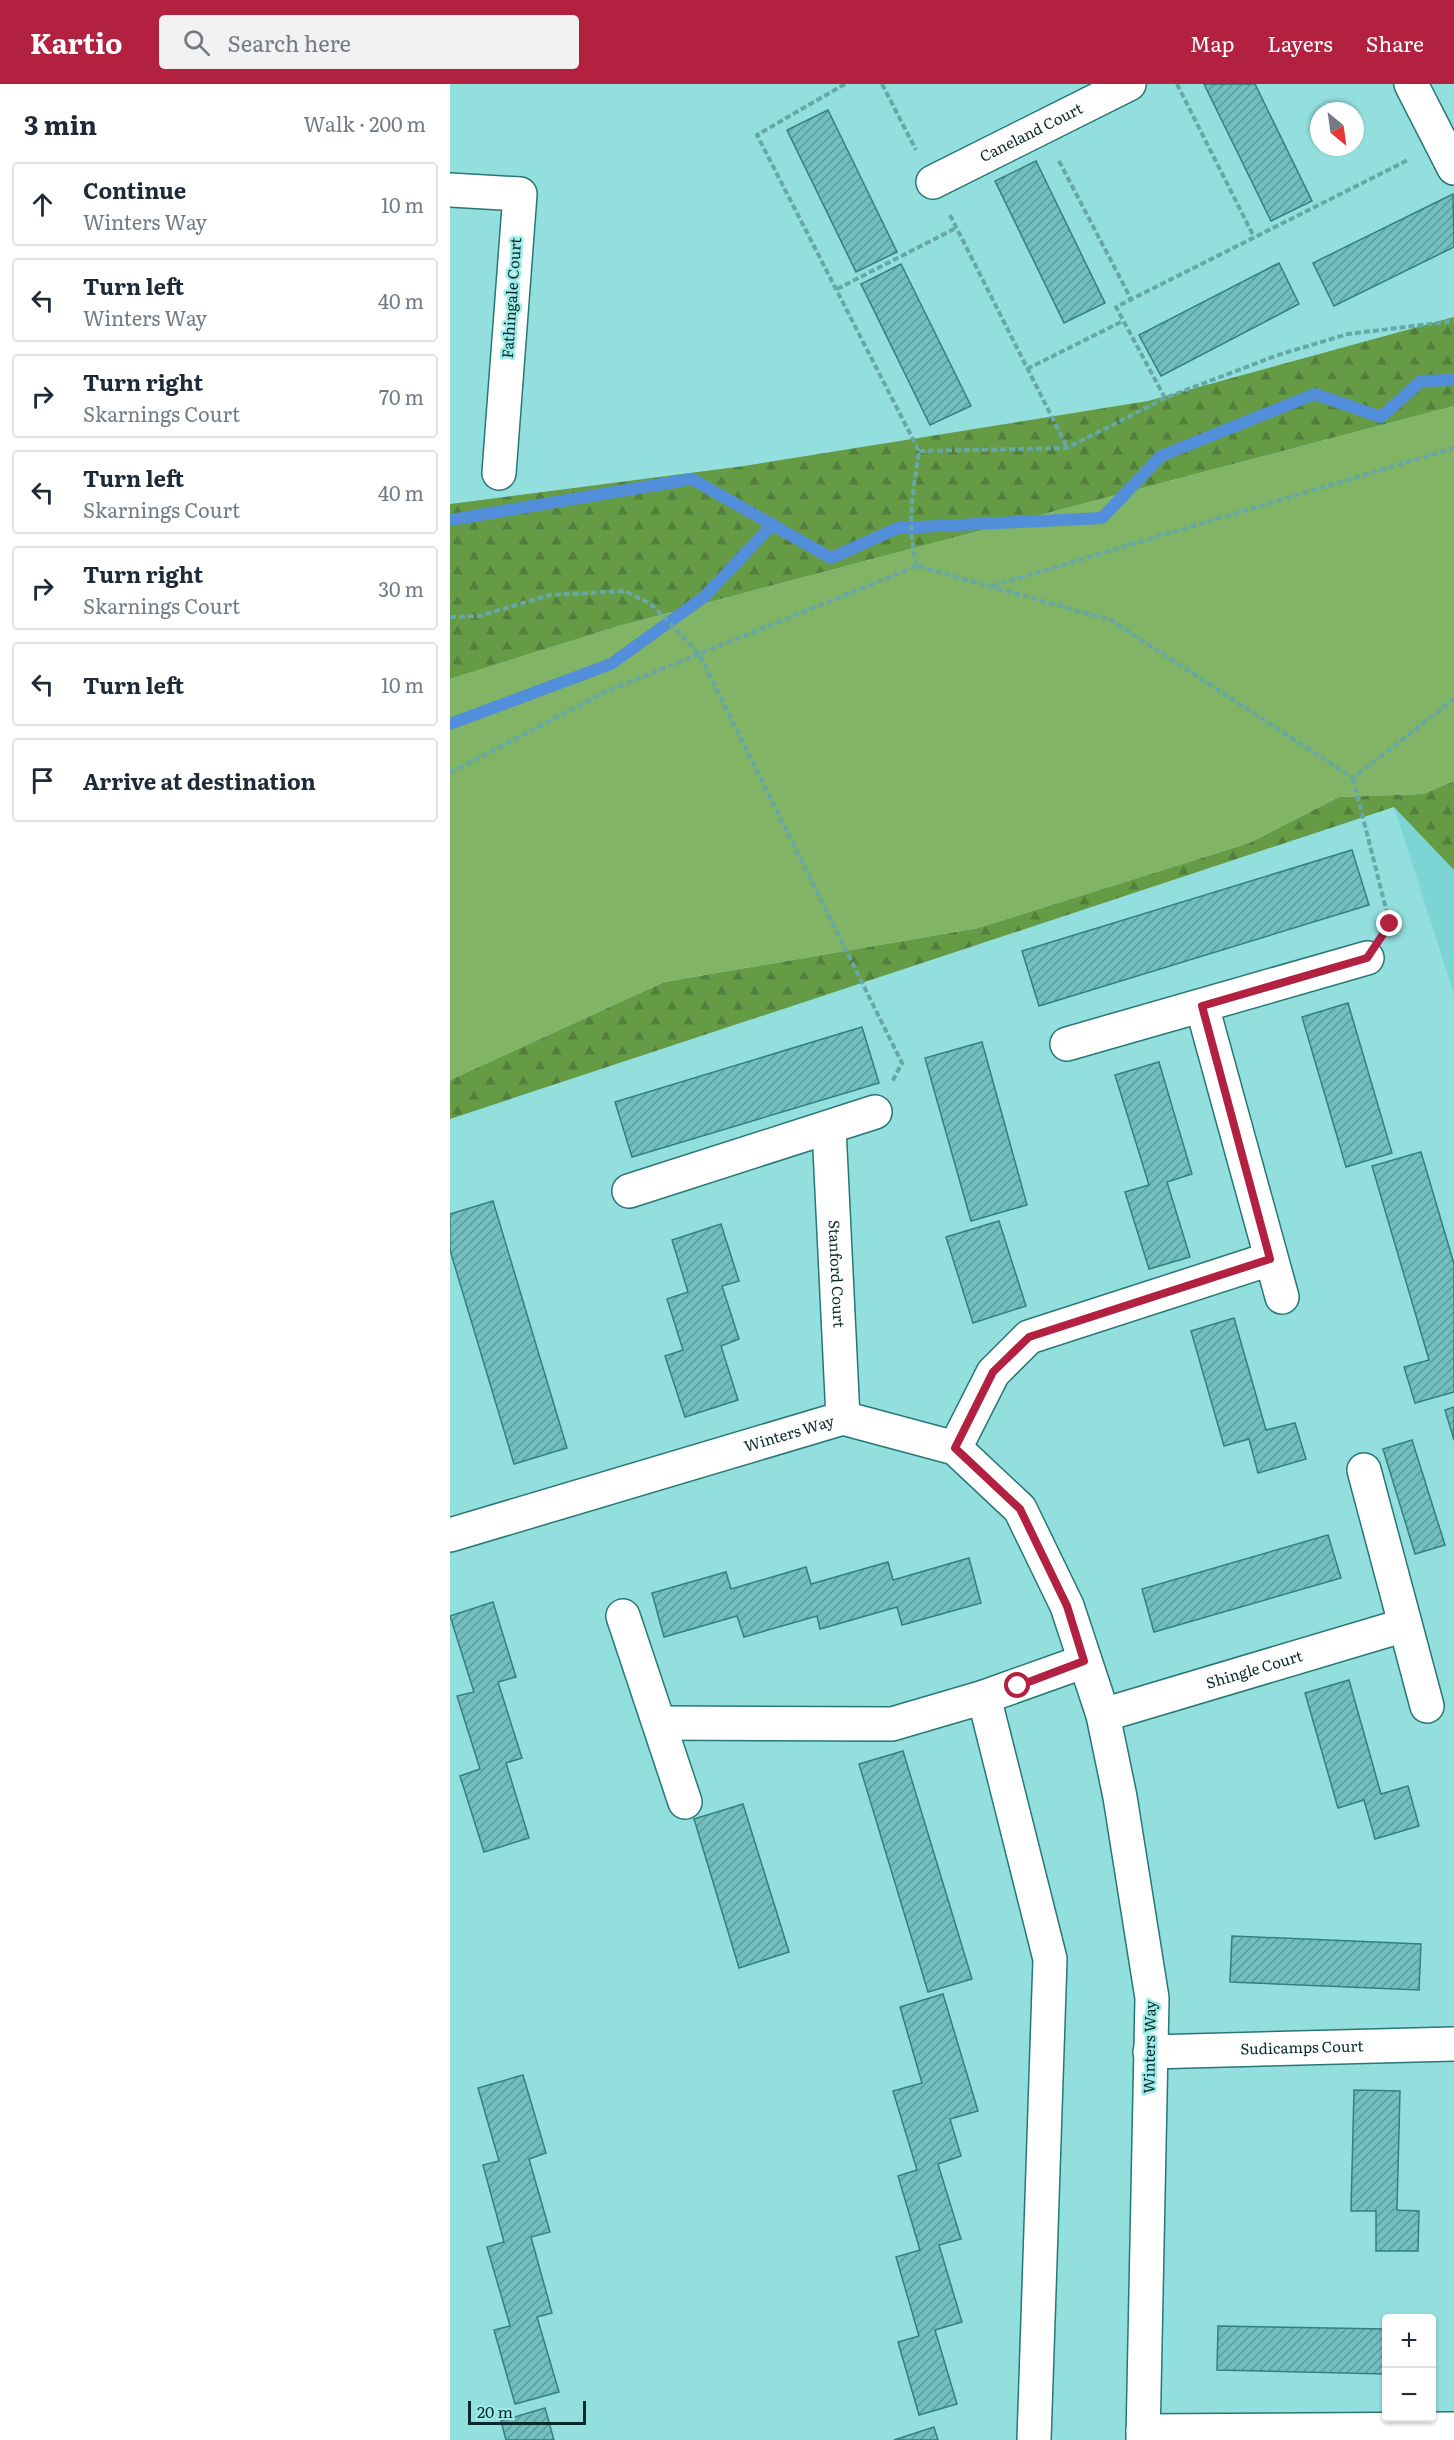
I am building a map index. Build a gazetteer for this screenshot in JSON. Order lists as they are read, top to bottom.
{
  "streets": {
    "street": [
      "Caneland Court",
      "Fathingale Court",
      "Stanford Court",
      "Winters Way",
      "Shingle Court",
      "Sudicamps Court"
    ]
  },
  "crossings": [
    ["Stanford Court", "Winters Way"],
    ["Winters Way", "Shingle Court"],
    ["Winters Way", "Sudicamps Court"]
  ],
  "scale_bar": "20 m",
  "north": "bottom right",
  "page": {
    "header": "Kartio",
    "search": "Search here",
    "nav": ["Map", "Layers", "Share"],
    "heading": ["3 min", "Walk · 200 m"],
    "list": [
      ["Continue", "Winters Way", "10 m"],
      ["Turn left", "Winters Way", "40 m"],
      ["Turn right", "Skarnings Court", "70 m"],
      ["Turn left", "Skarnings Court", "40 m"],
      ["Turn right", "Skarnings Court", "30 m"],
      ["Turn left", "10 m"],
      "Arrive at destination"
    ],
    "map_buttons": ["+", "−"],
    "scale": "20 m"
  }
}
